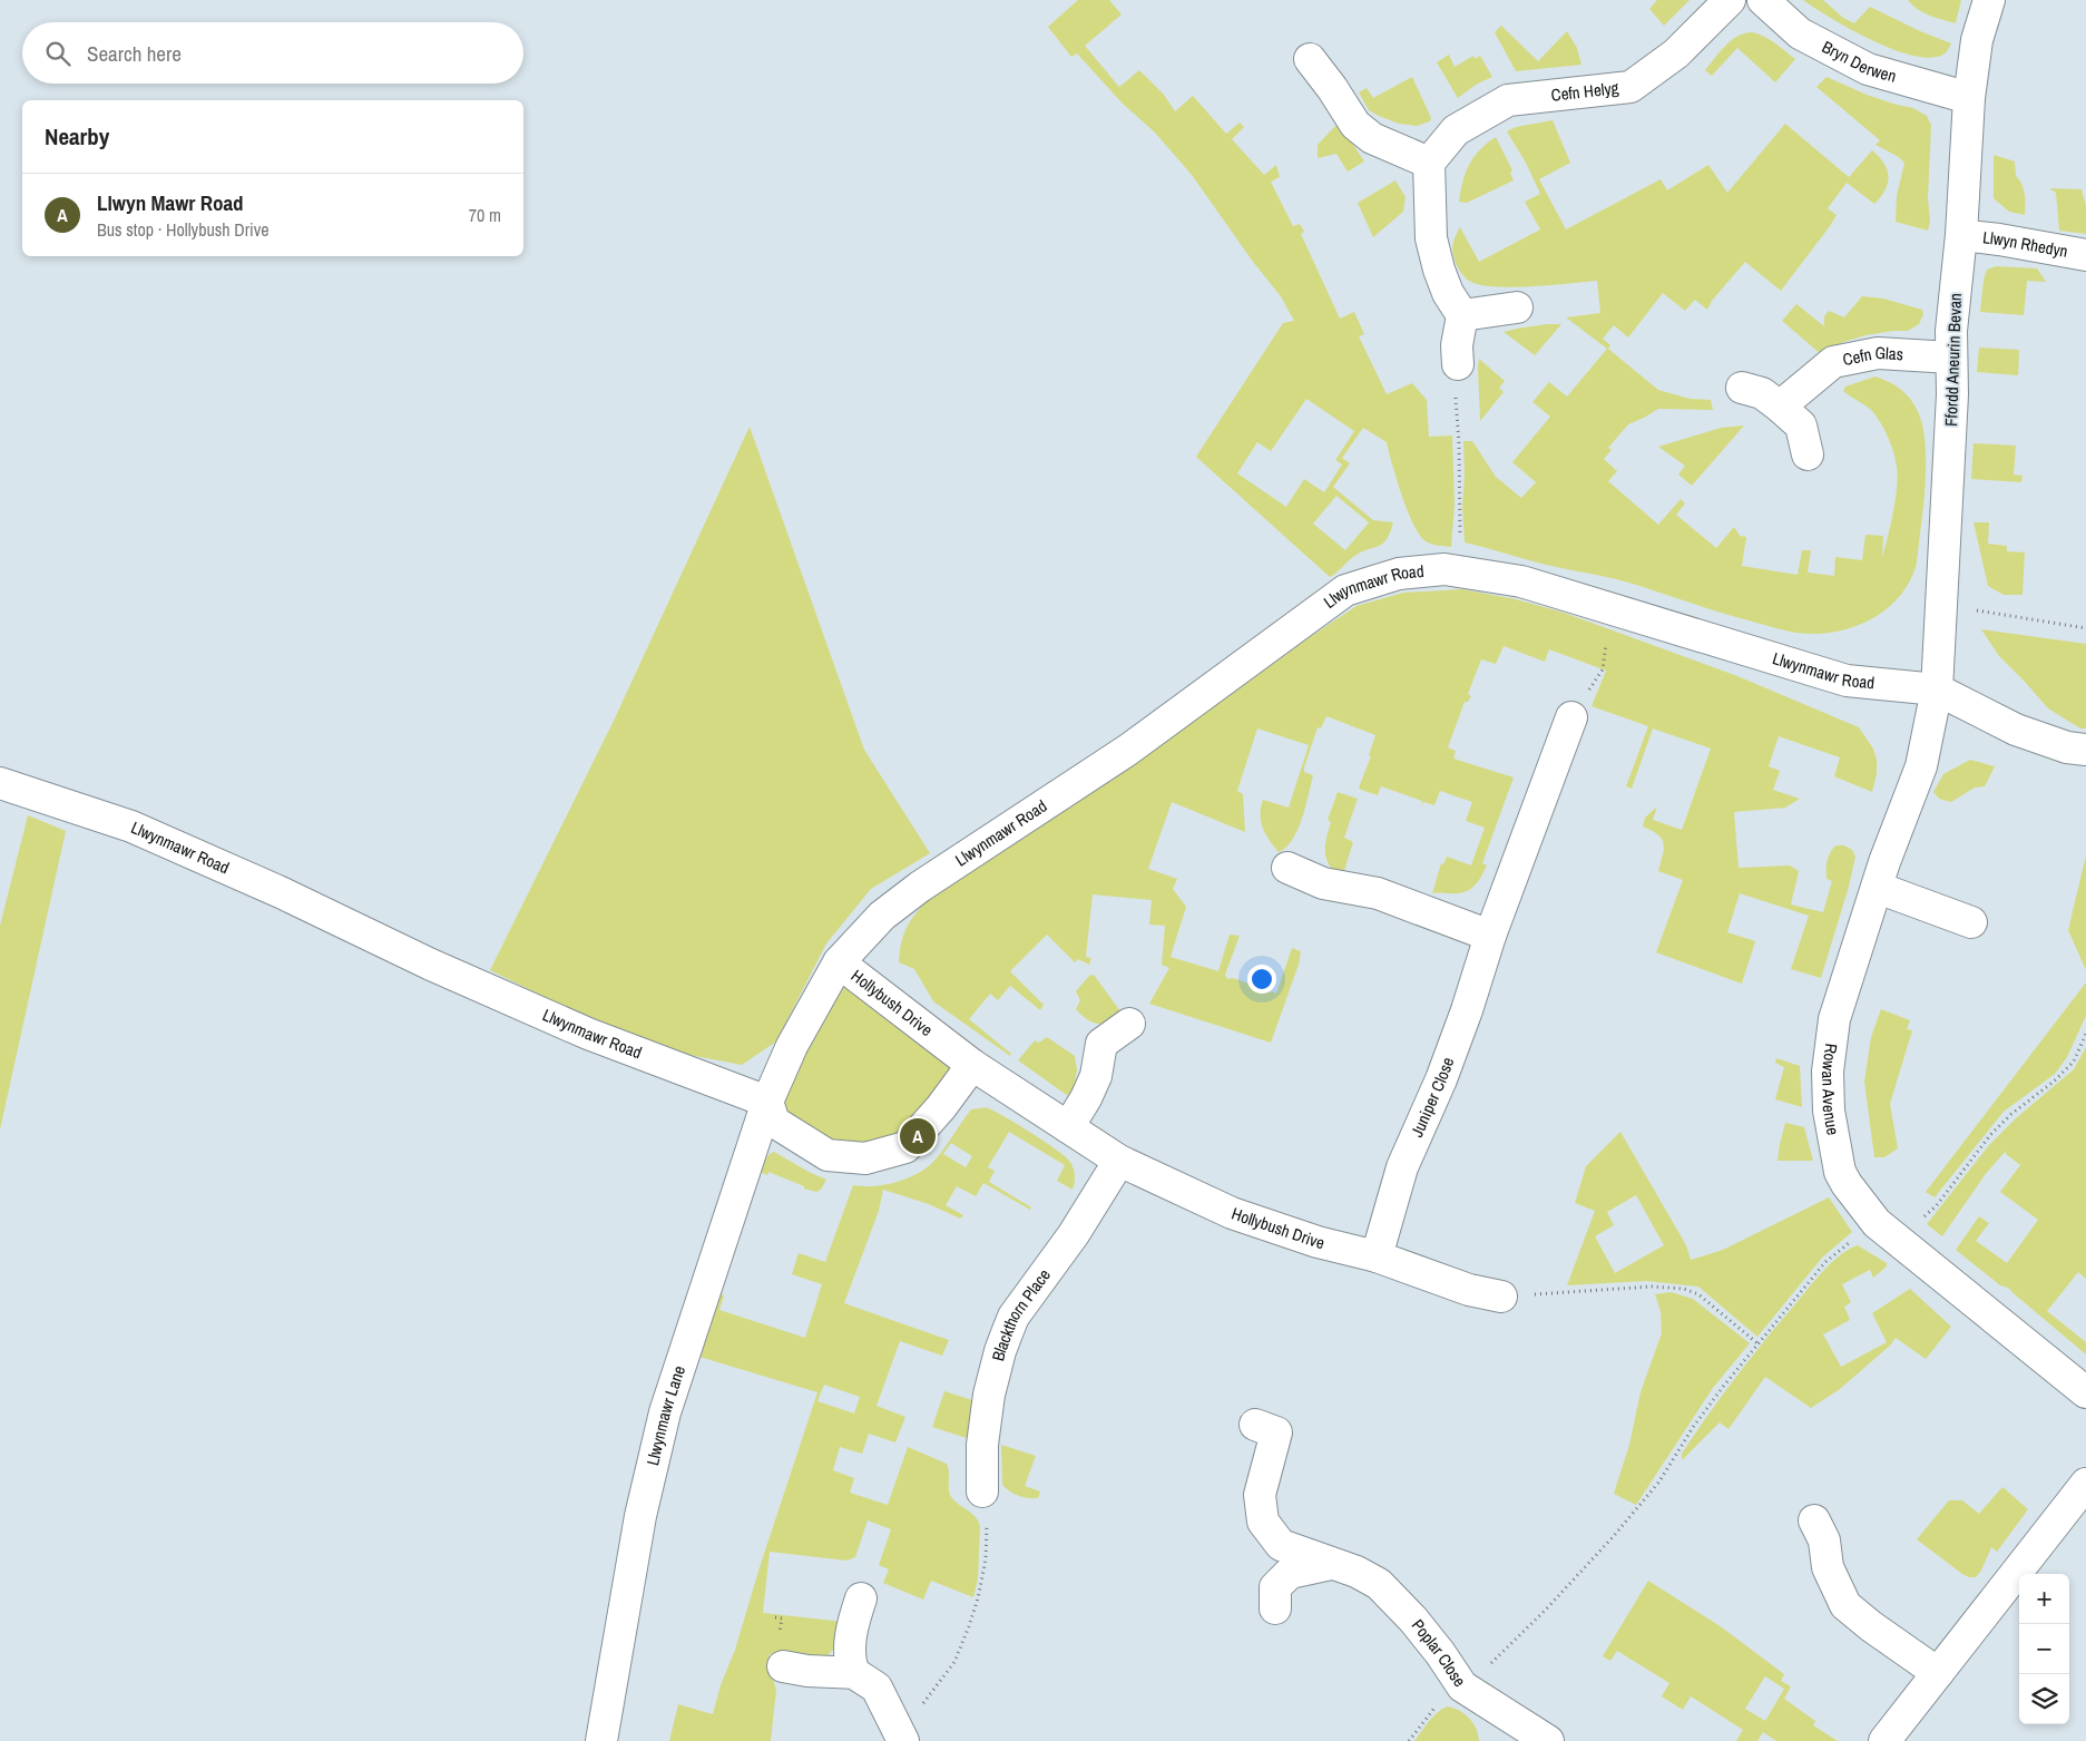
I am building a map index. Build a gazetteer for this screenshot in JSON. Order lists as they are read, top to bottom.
{
  "streets": {
    "street": [
      "Bryn Derwen",
      "Cefn Helyg",
      "Llwyn Rhedyn",
      "Cefn Glas",
      "Ffordd Aneurin Bevan",
      "Llwynmawr Road",
      "Hollybush Drive",
      "Rowan Avenue",
      "Juniper Close",
      "Blackthorn Place",
      "Llwynmawr Lane",
      "Poplar Close"
    ]
  },
  "crossings": [
    ["Bryn Derwen", "Ffordd Aneurin Bevan"],
    ["Llwyn Rhedyn", "Ffordd Aneurin Bevan"],
    ["Cefn Glas", "Ffordd Aneurin Bevan"],
    ["Ffordd Aneurin Bevan", "Llwynmawr Road"],
    ["Ffordd Aneurin Bevan", "Rowan Avenue"],
    ["Llwynmawr Road", "Hollybush Drive"],
    ["Llwynmawr Road", "Rowan Avenue"],
    ["Llwynmawr Road", "Llwynmawr Lane"],
    ["Hollybush Drive", "Juniper Close"],
    ["Hollybush Drive", "Blackthorn Place"]
  ],
  "page": {
    "search": "Search here",
    "heading": "Nearby",
    "list": [
      {
        "mark": "A",
        "name": "Llwyn Mawr Road",
        "note": "Bus stop · Hollybush Drive",
        "value": "70 m"
      }
    ],
    "pins": "A",
    "map_buttons": ["+", "−"]
  }
}
